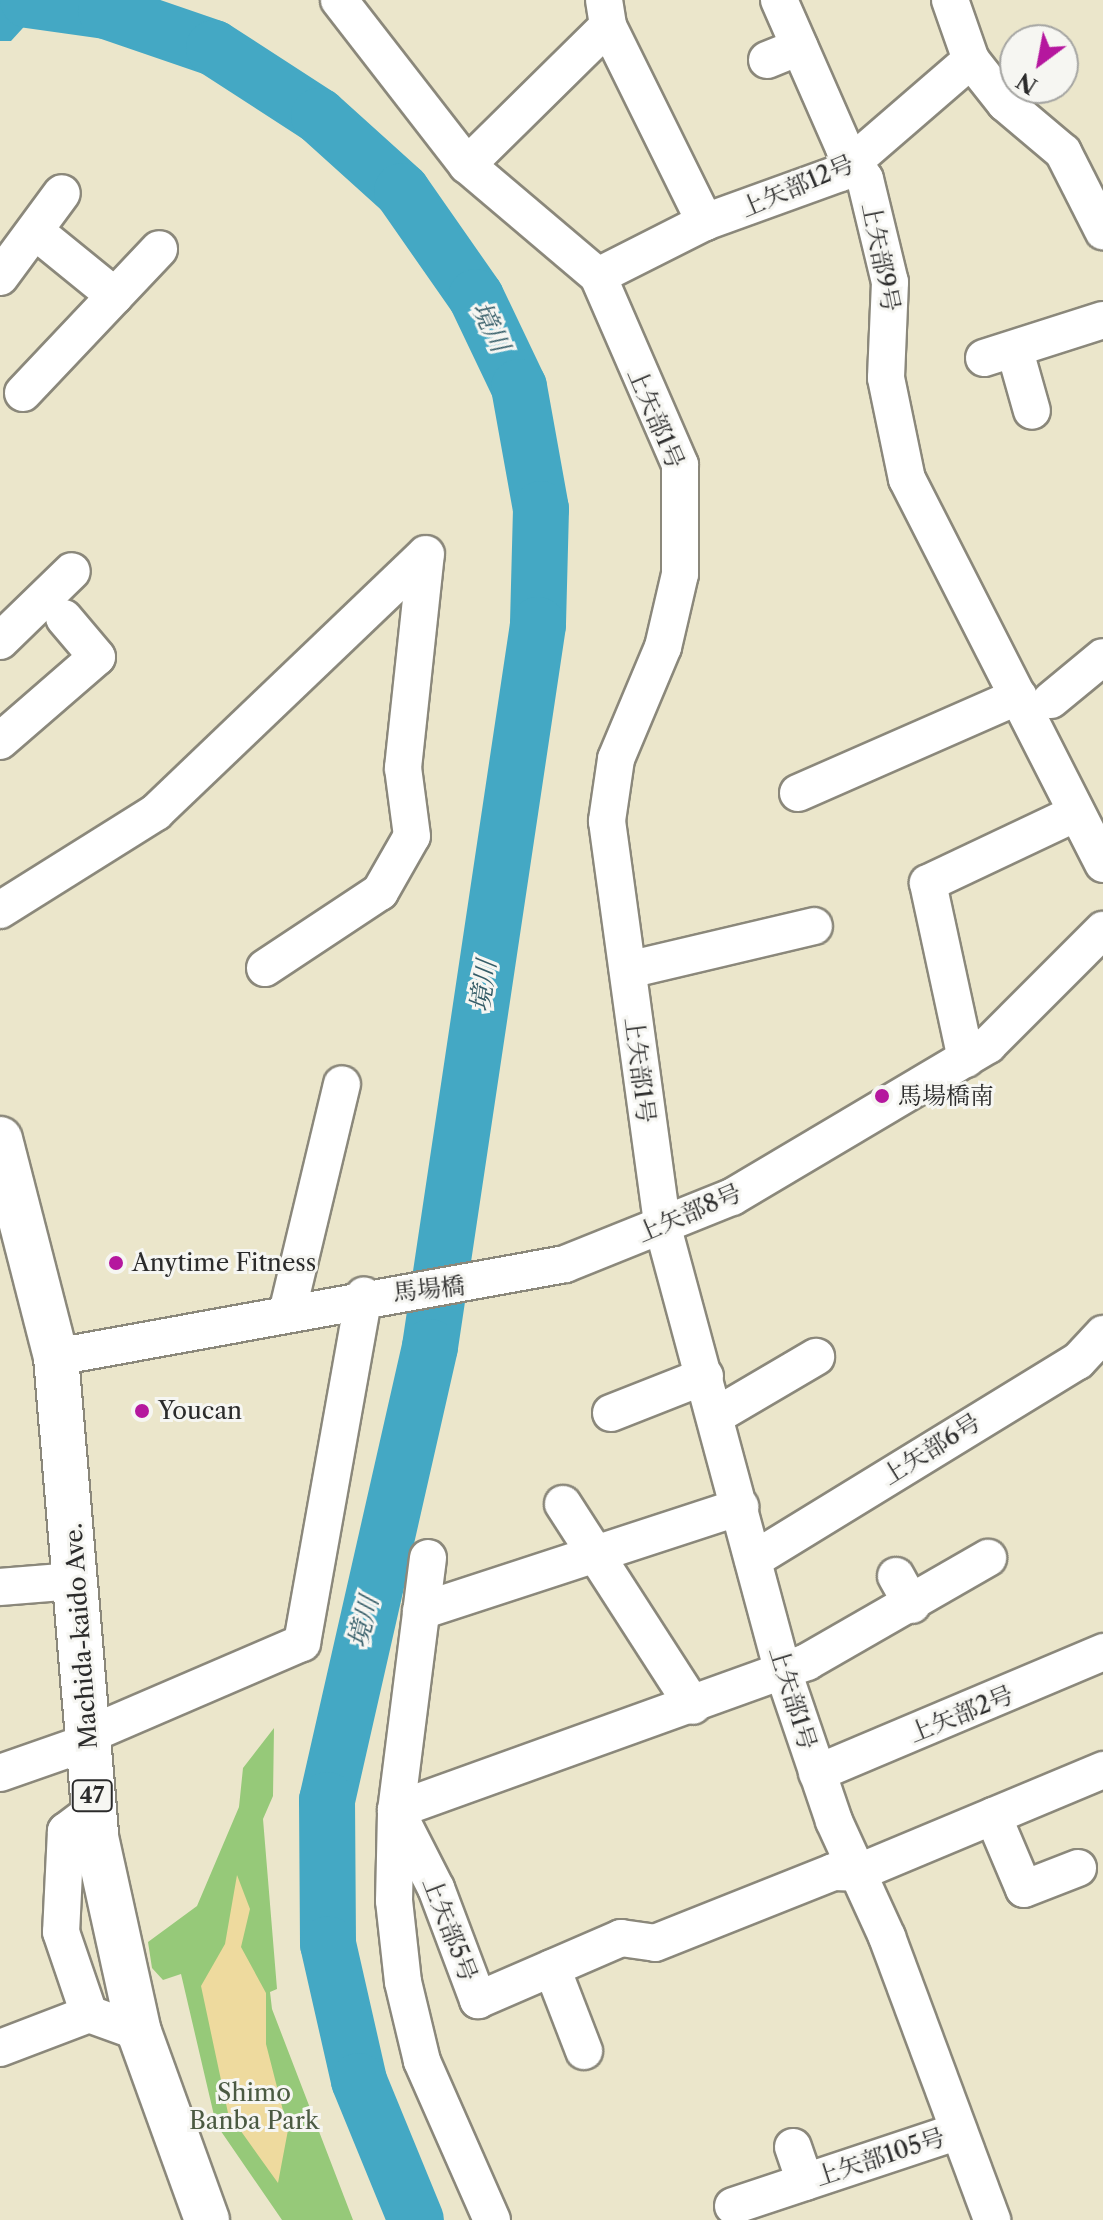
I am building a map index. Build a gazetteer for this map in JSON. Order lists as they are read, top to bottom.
{
  "streets": {
    "main road": ["Machida-kaido Ave.", "47"],
    "street": [
      "上矢部12号",
      "上矢部9号",
      "上矢部1号",
      "上矢部8号",
      "馬場橋",
      "上矢部6号",
      "上矢部2号",
      "上矢部5号",
      "上矢部105号"
    ]
  },
  "crossings": [
    ["上矢部12号", "上矢部9号"],
    ["上矢部12号", "上矢部1号"],
    ["上矢部1号", "上矢部8号"],
    ["上矢部1号", "上矢部6号"],
    ["上矢部1号", "上矢部2号"],
    ["上矢部1号", "上矢部5号"],
    ["上矢部1号", "上矢部105号"],
    ["上矢部8号", "馬場橋"],
    ["馬場橋", "Machida-kaido Ave."]
  ],
  "water": ["境川"],
  "parks": ["Shimo Banba Park"],
  "places": ["馬場橋南", "Anytime Fitness", "Youcan"],
  "north": "bottom left"
}
